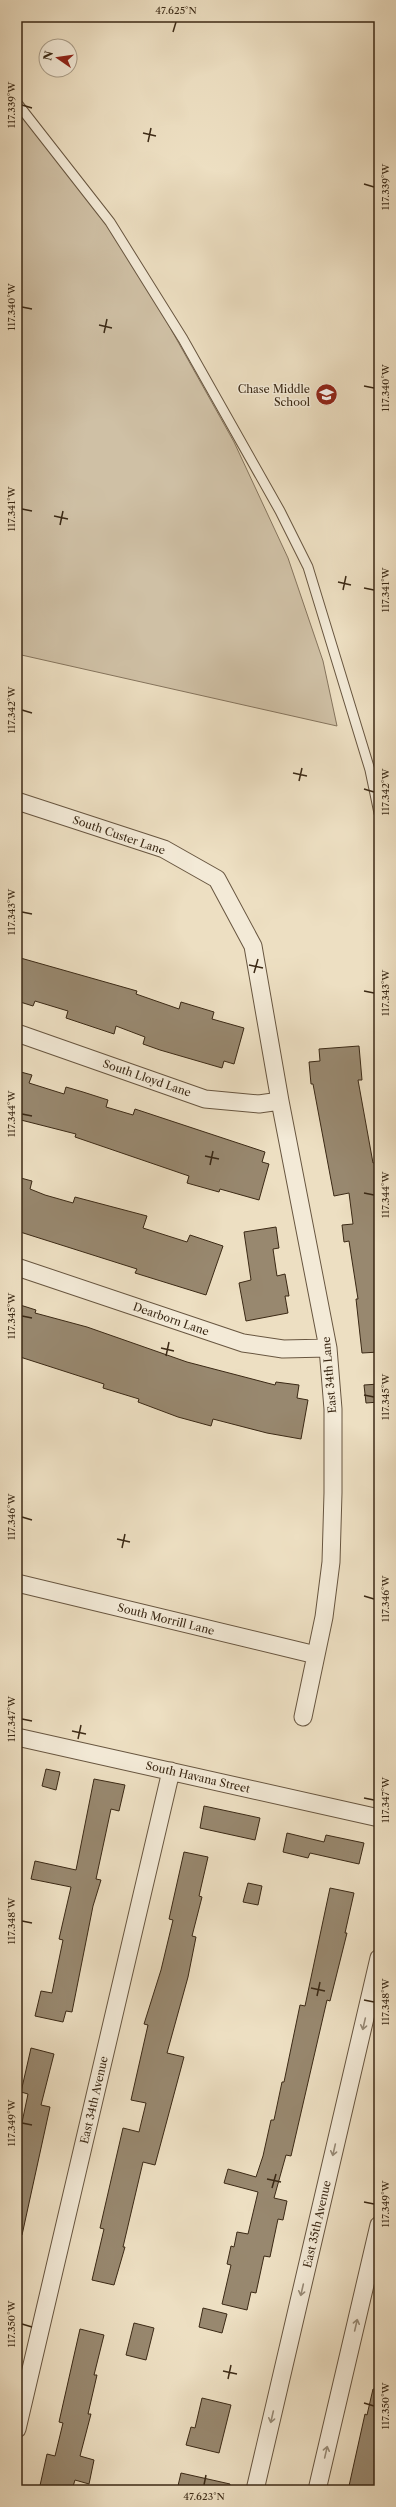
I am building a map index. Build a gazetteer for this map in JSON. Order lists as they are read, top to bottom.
{
  "streets": {
    "street": [
      "South Custer Lane",
      "South Lloyd Lane",
      "Dearborn Lane",
      "East 34th Lane",
      "South Morrill Lane",
      "South Havana Street",
      "East 34th Avenue",
      "East 35th Avenue"
    ]
  },
  "crossings": [
    ["South Custer Lane", "East 34th Lane"],
    ["South Lloyd Lane", "East 34th Lane"],
    ["Dearborn Lane", "East 34th Lane"],
    ["East 34th Lane", "South Morrill Lane"],
    ["South Havana Street", "East 34th Avenue"]
  ],
  "places": {
    "school or university": ["Chase Middle School"]
  },
  "north": "left",
  "coordinates": [
    "47.625°N",
    "117.339°W",
    "117.340°W",
    "117.341°W",
    "117.342°W",
    "117.343°W",
    "117.344°W",
    "117.345°W",
    "117.346°W",
    "117.347°W",
    "117.348°W",
    "117.349°W",
    "117.350°W",
    "47.623°N"
  ]
}
